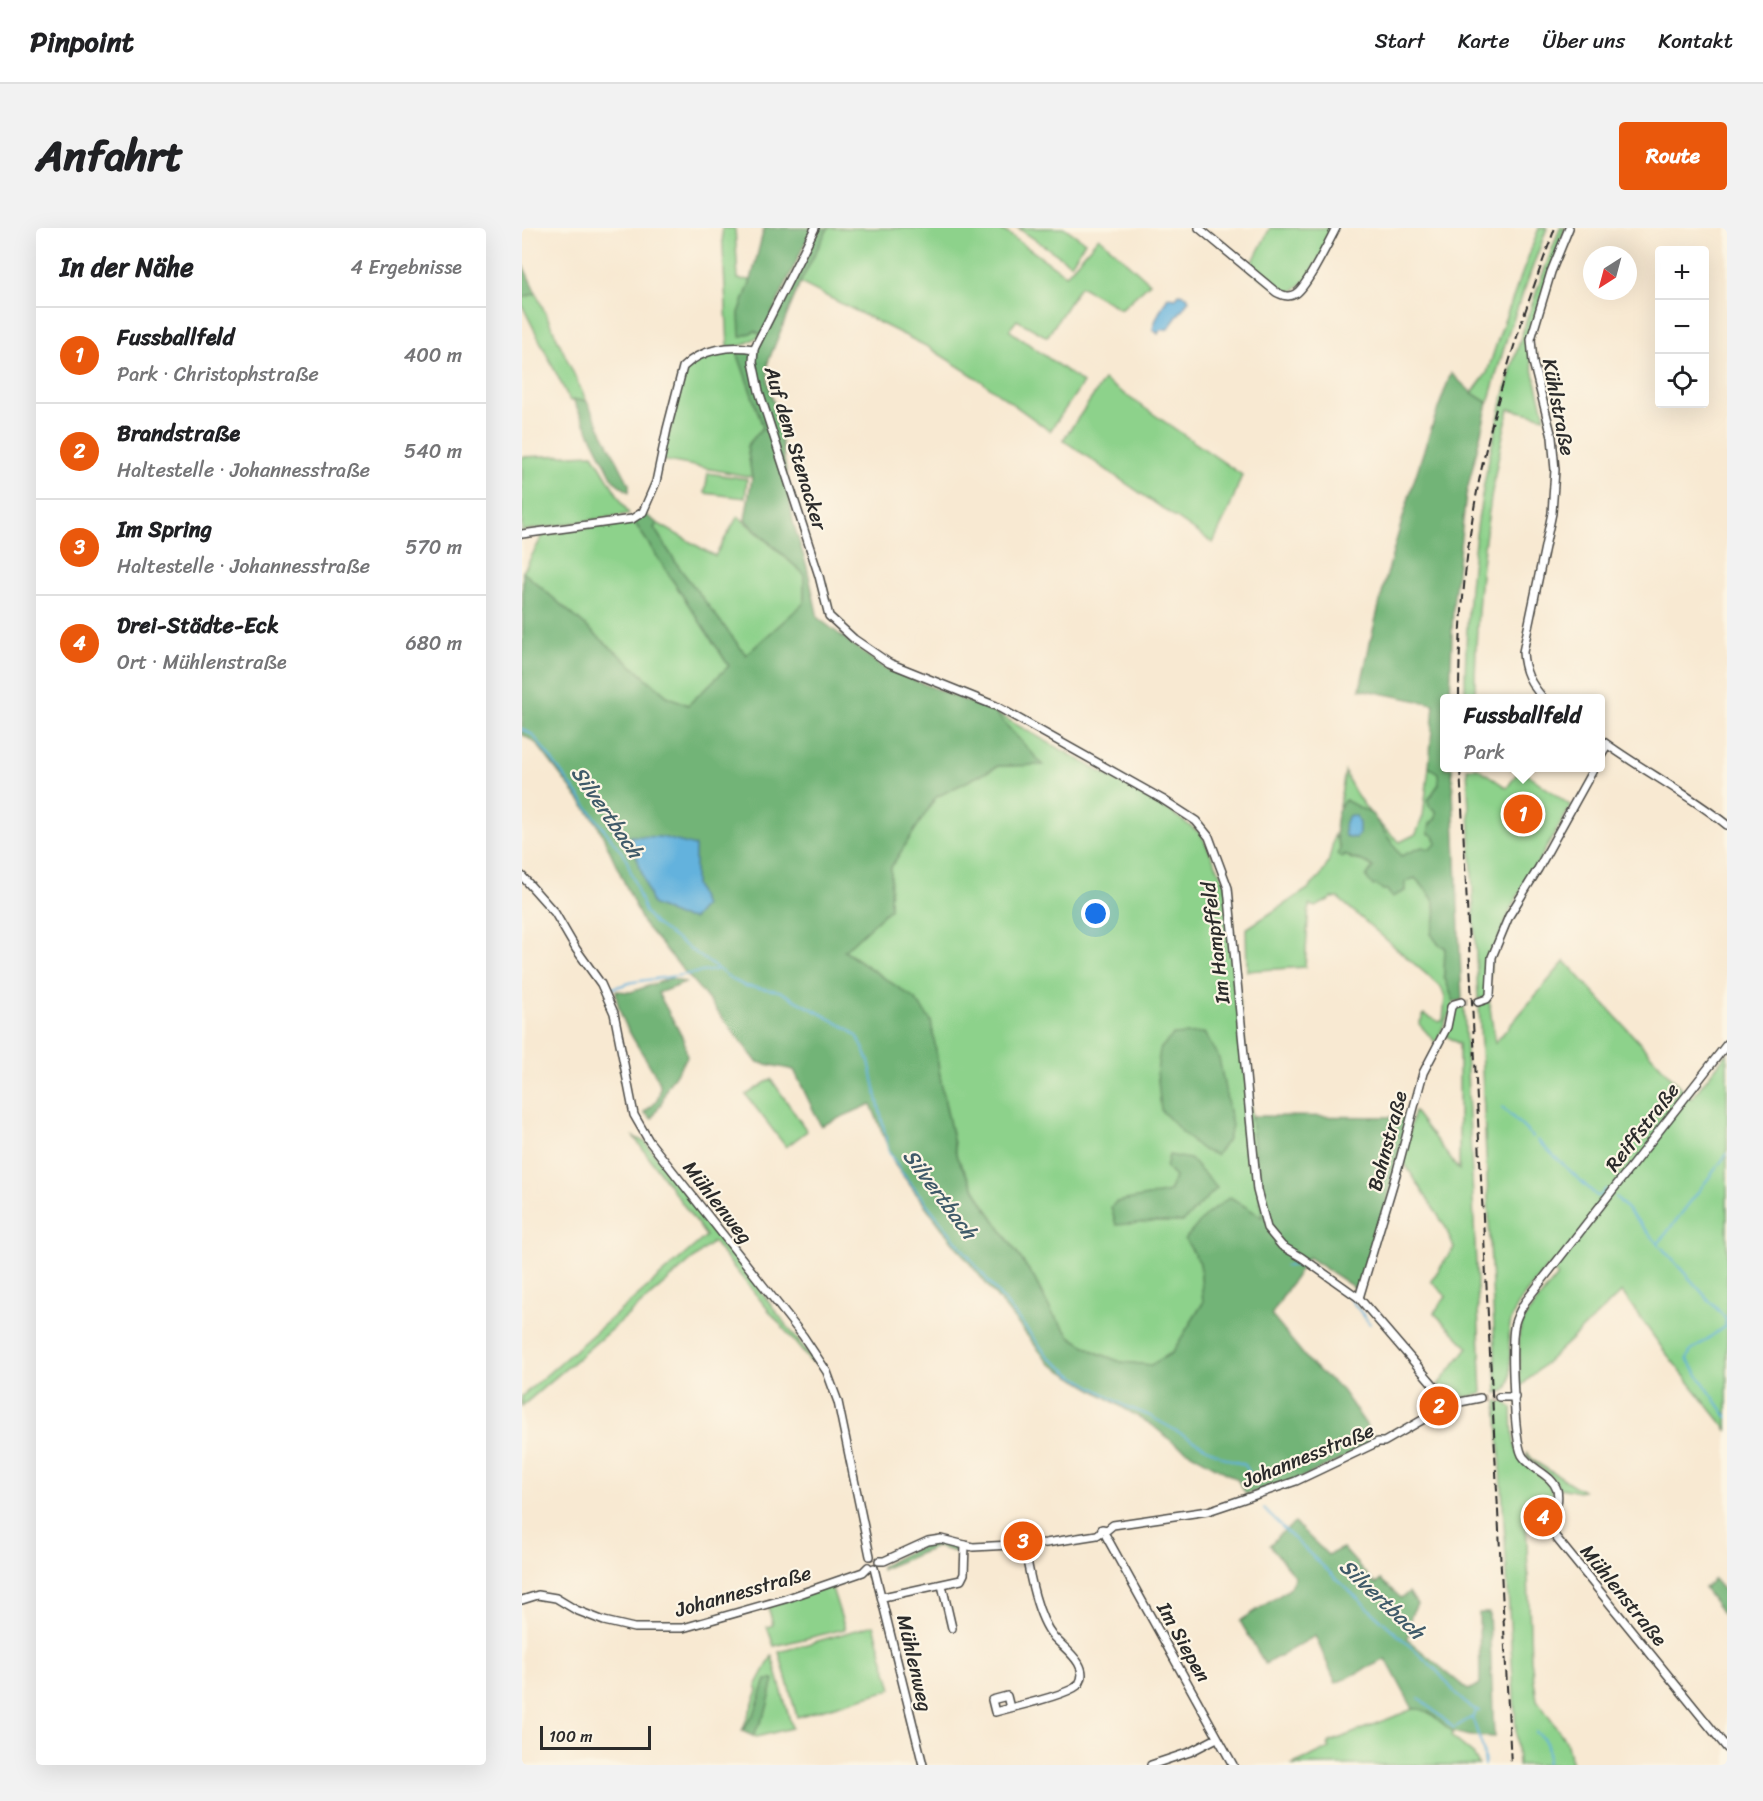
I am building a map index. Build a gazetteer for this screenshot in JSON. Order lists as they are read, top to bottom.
{
  "streets": {
    "street": [
      "Kühlstraße",
      "Auf dem Stenacker",
      "Im Hampffeld",
      "Reiffstraße",
      "Bahnstraße",
      "Mühlenweg",
      "Johannesstraße",
      "Mühlenstraße",
      "Im Siepen"
    ]
  },
  "crossings": [
    ["Auf dem Stenacker", "Im Hampffeld"],
    ["Im Hampffeld", "Bahnstraße"],
    ["Im Hampffeld", "Johannesstraße"],
    ["Reiffstraße", "Mühlenstraße"],
    ["Mühlenweg", "Johannesstraße"],
    ["Johannesstraße", "Im Siepen"]
  ],
  "water": ["Silvertbach"],
  "scale_bar": "100 m",
  "north": "bottom left",
  "page": {
    "header": "Pinpoint",
    "nav": [
      "Start",
      "Karte",
      "Über uns",
      "Kontakt"
    ],
    "title": "Anfahrt",
    "buttons": "Route",
    "heading": ["In der Nähe", "4 Ergebnisse"],
    "map_buttons": ["+", "−"],
    "list": [
      {
        "mark": "1",
        "name": "Fussballfeld",
        "note": "Park · Christophstraße",
        "value": "400 m"
      },
      {
        "mark": "2",
        "name": "Brandstraße",
        "note": "Haltestelle · Johannesstraße",
        "value": "540 m"
      },
      {
        "mark": "3",
        "name": "Im Spring",
        "note": "Haltestelle · Johannesstraße",
        "value": "570 m"
      },
      {
        "mark": "4",
        "name": "Drei-Städte-Eck",
        "note": "Ort · Mühlenstraße",
        "value": "680 m"
      }
    ],
    "popup": ["Fussballfeld", "Park"],
    "pins": [
      "1",
      "2",
      "4",
      "3"
    ],
    "scale": "100 m"
  }
}
